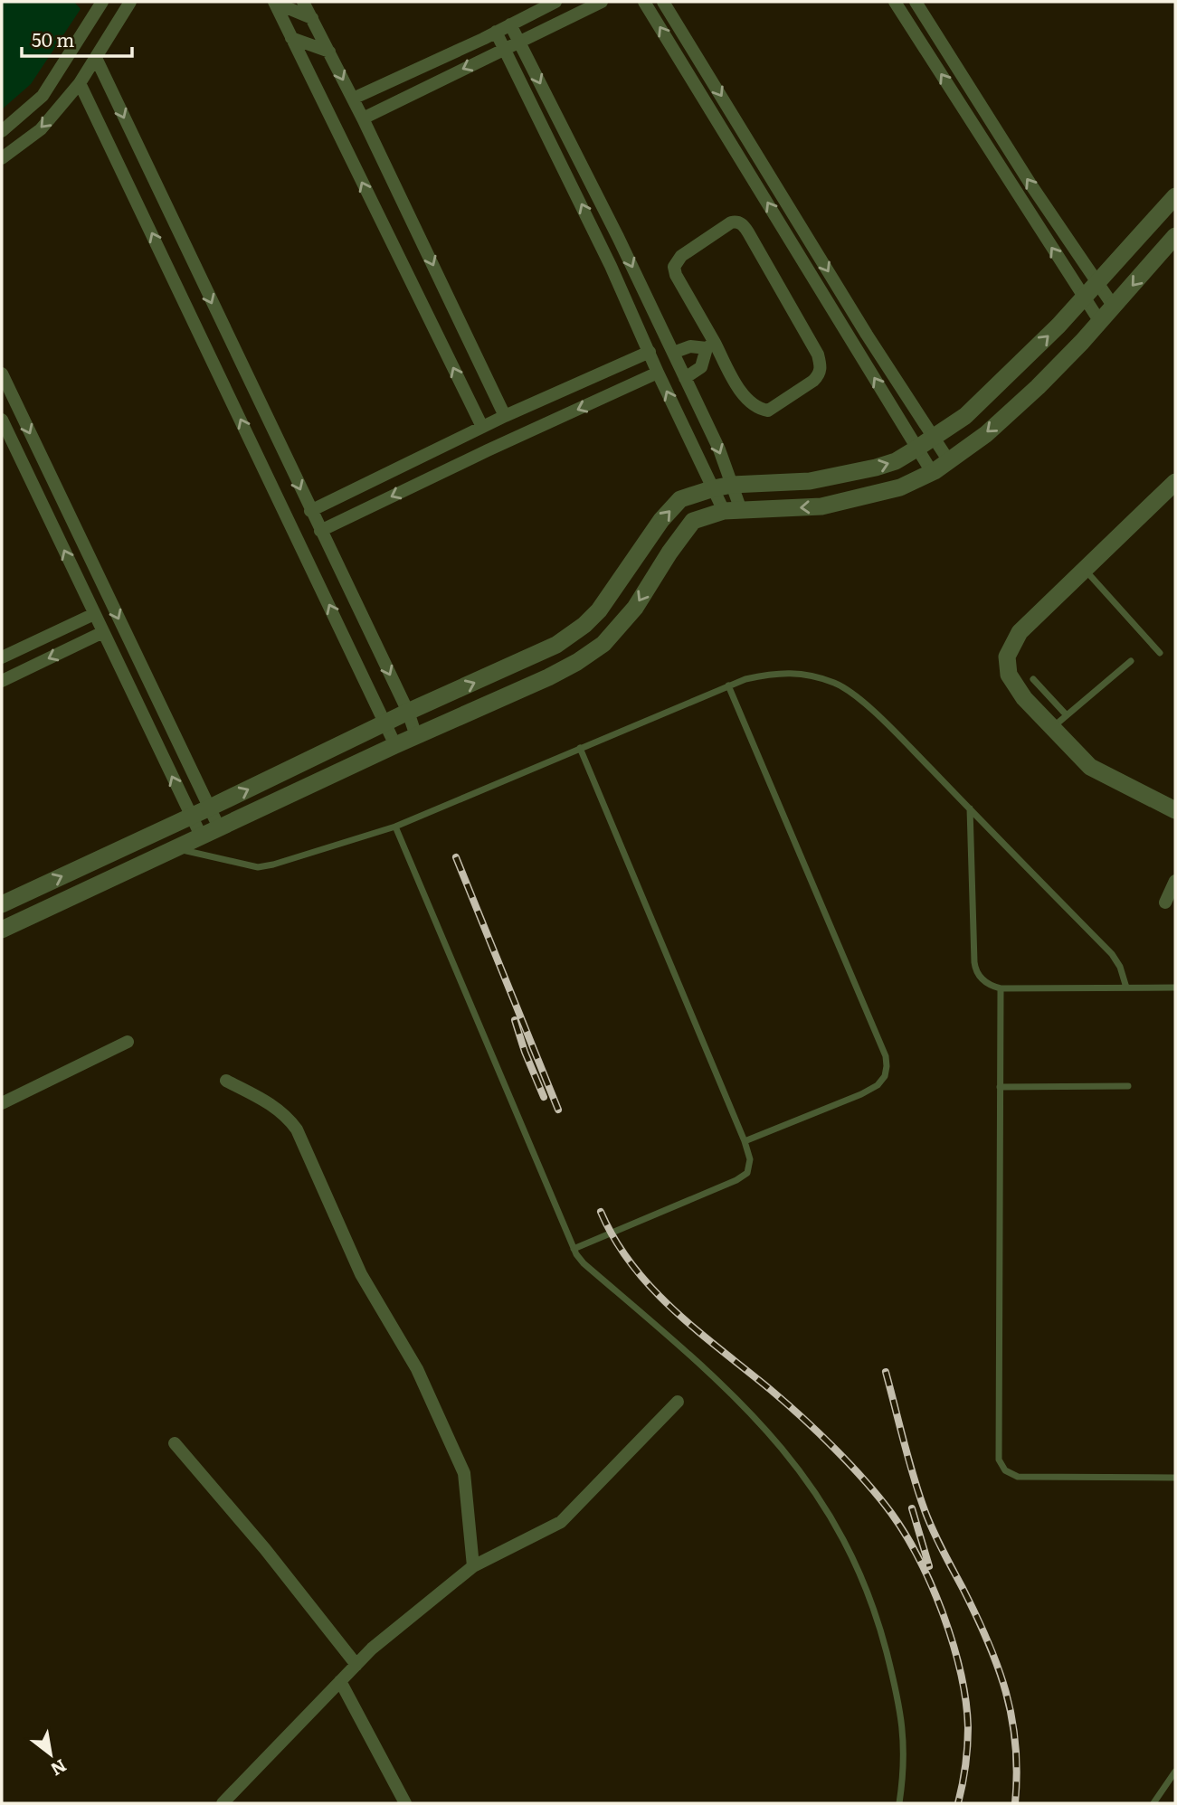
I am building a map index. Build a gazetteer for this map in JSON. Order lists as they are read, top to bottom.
{
  "scale_bar": "50 m",
  "north": "bottom right"
}
